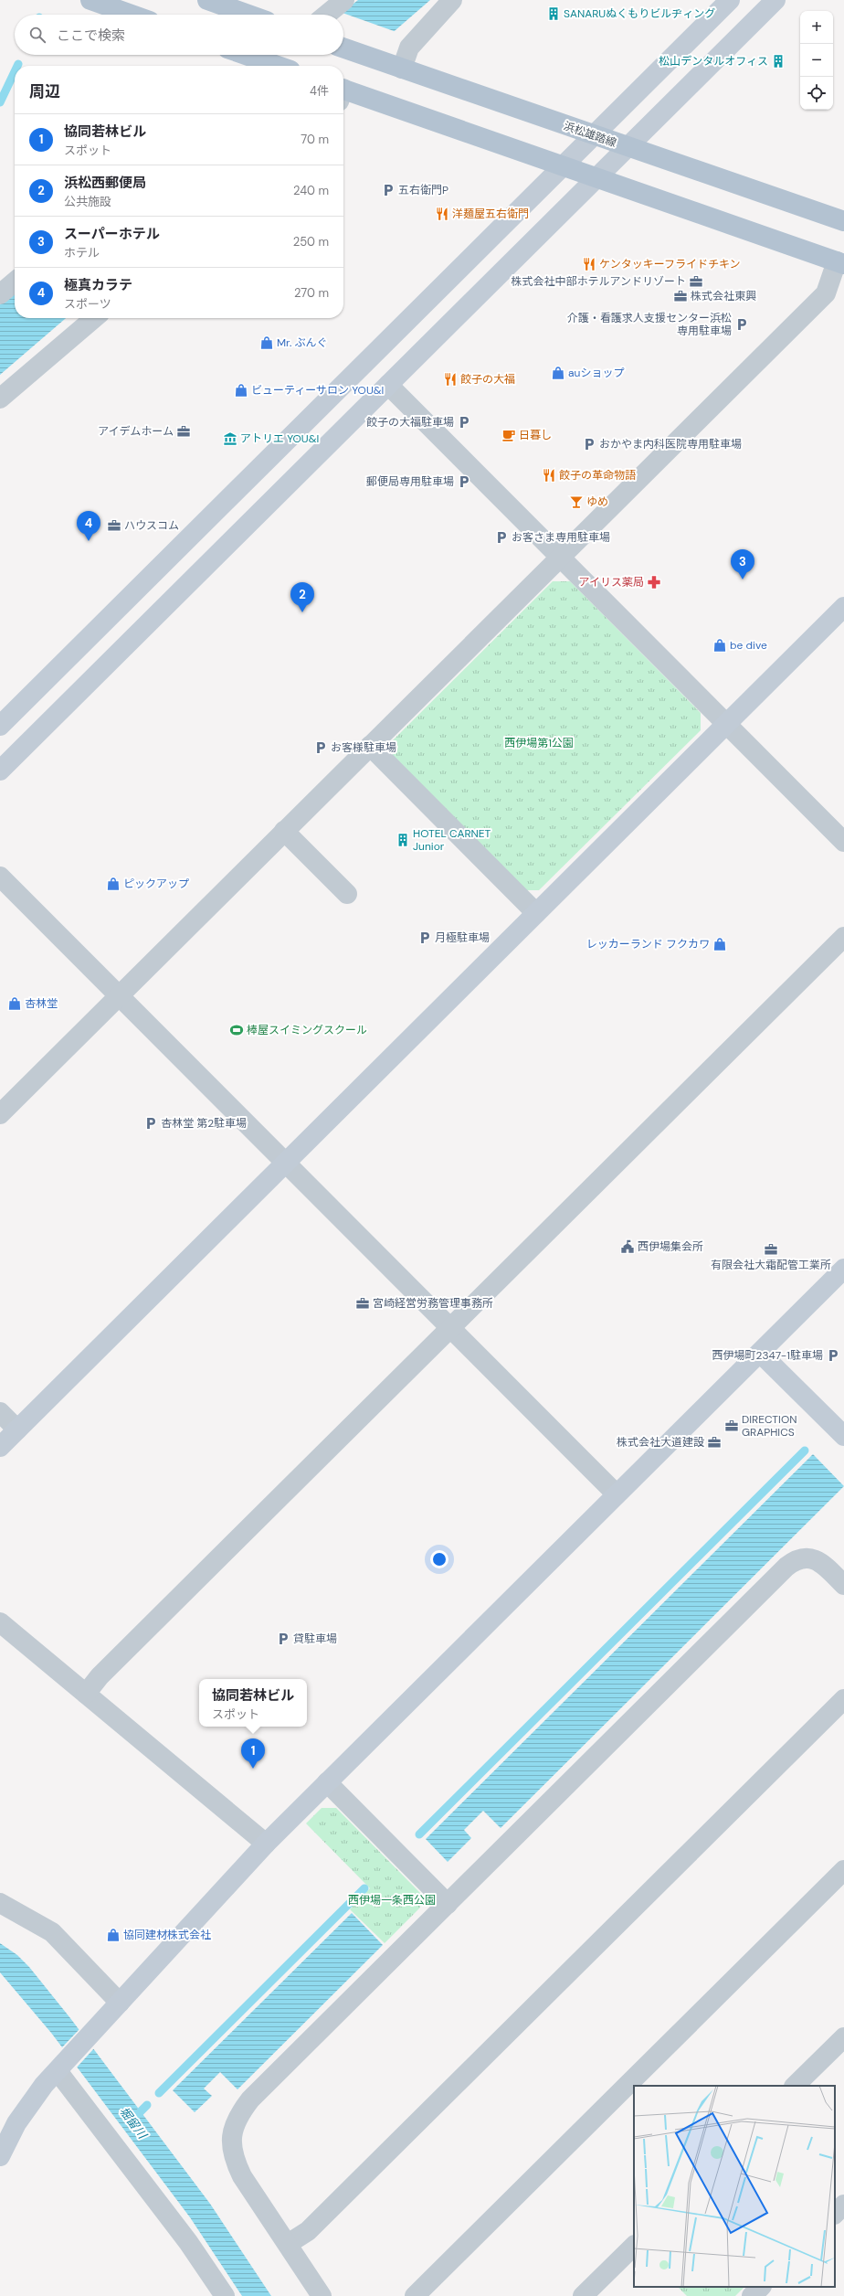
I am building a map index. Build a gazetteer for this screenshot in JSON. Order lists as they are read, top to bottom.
{
  "streets": {
    "main road": ["浜松雄踏線"]
  },
  "water": ["堀留川"],
  "parks": ["西伊場第1公園", "西伊場一条西公園"],
  "places": {
    "building": ["SANARUぬくもりビルヂィング", "松山デンタルオフィス", "HOTEL CARNET Junior"],
    "parking": [
      "五右衛門P",
      "介護・看護求人支援センター浜松 専用駐車場",
      "餃子の大福駐車場",
      "おかやま内科医院専用駐車場",
      "郵便局専用駐車場",
      "お客さま専用駐車場",
      "お客様駐車場",
      "月極駐車場",
      "杏林堂 第2駐車場",
      "西伊場町2347-1駐車場",
      "貸駐車場"
    ],
    "restaurant": [
      "洋麺屋五右衛門",
      "ケンタッキーフライドチキン",
      "餃子の大福",
      "餃子の革命物語"
    ],
    "office": [
      "株式会社中部ホテルアンドリゾート",
      "株式会社東興",
      "アイデムホーム",
      "ハウスコム",
      "有限会社大霜配管工業所",
      "宮崎経営労務管理事務所",
      "DIRECTION GRAPHICS",
      "株式会社大道建設"
    ],
    "shop": [
      "Mr. ぶんぐ",
      "auショップ",
      "ビューティーサロン YOU&I",
      "be dive",
      "ピックアップ",
      "レッカーランド フクカワ",
      "杏林堂",
      "協同建材株式会社"
    ],
    "cafe": ["日暮し"],
    "museum": ["アトリエ YOU&I"],
    "bar": ["ゆめ"],
    "pharmacy": ["アイリス薬局"],
    "sports": ["棒屋スイミングスクール"],
    "public building": ["西伊場集会所"]
  },
  "page": {
    "map_buttons": ["+", "−"],
    "search": "ここで検索",
    "heading": ["周辺", "4件"],
    "list": [
      {
        "mark": "1",
        "name": "協同若林ビル",
        "note": "スポット",
        "value": "70 m"
      },
      {
        "mark": "2",
        "name": "浜松西郵便局",
        "note": "公共施設",
        "value": "240 m"
      },
      {
        "mark": "3",
        "name": "スーパーホテル",
        "note": "ホテル",
        "value": "250 m"
      },
      {
        "mark": "4",
        "name": "極真カラテ",
        "note": "スポーツ",
        "value": "270 m"
      }
    ],
    "pins": [
      "4",
      "3",
      "2",
      "1"
    ],
    "popup": ["協同若林ビル", "スポット"]
  }
}
